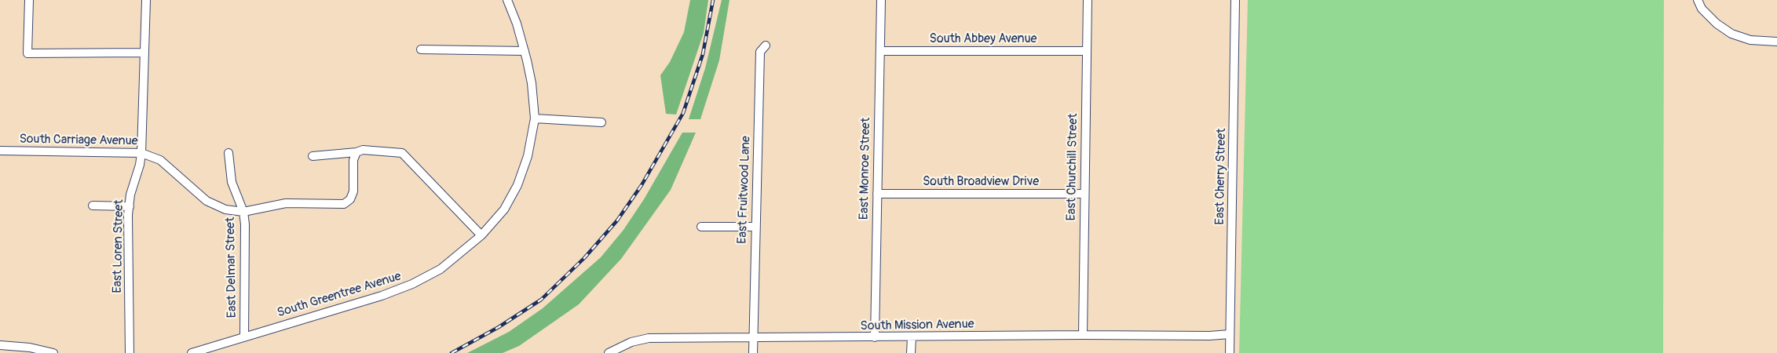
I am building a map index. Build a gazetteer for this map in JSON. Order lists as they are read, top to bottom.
{
  "streets": {
    "street": [
      "South Abbey Avenue",
      "South Carriage Avenue",
      "East Churchill Street",
      "East Monroe Street",
      "East Cherry Street",
      "South Broadview Drive",
      "East Fruitwood Lane",
      "East Loren Street",
      "East Delmar Street",
      "South Greentree Avenue",
      "South Mission Avenue"
    ]
  },
  "crossings": [
    ["South Abbey Avenue", "East Churchill Street"],
    ["South Abbey Avenue", "East Monroe Street"],
    ["South Carriage Avenue", "East Loren Street"],
    ["South Carriage Avenue", "East Delmar Street"],
    ["East Churchill Street", "South Broadview Drive"],
    ["East Churchill Street", "South Mission Avenue"],
    ["East Monroe Street", "South Broadview Drive"],
    ["East Monroe Street", "South Mission Avenue"],
    ["East Cherry Street", "South Mission Avenue"],
    ["East Fruitwood Lane", "South Mission Avenue"],
    ["East Delmar Street", "South Greentree Avenue"]
  ]
}
